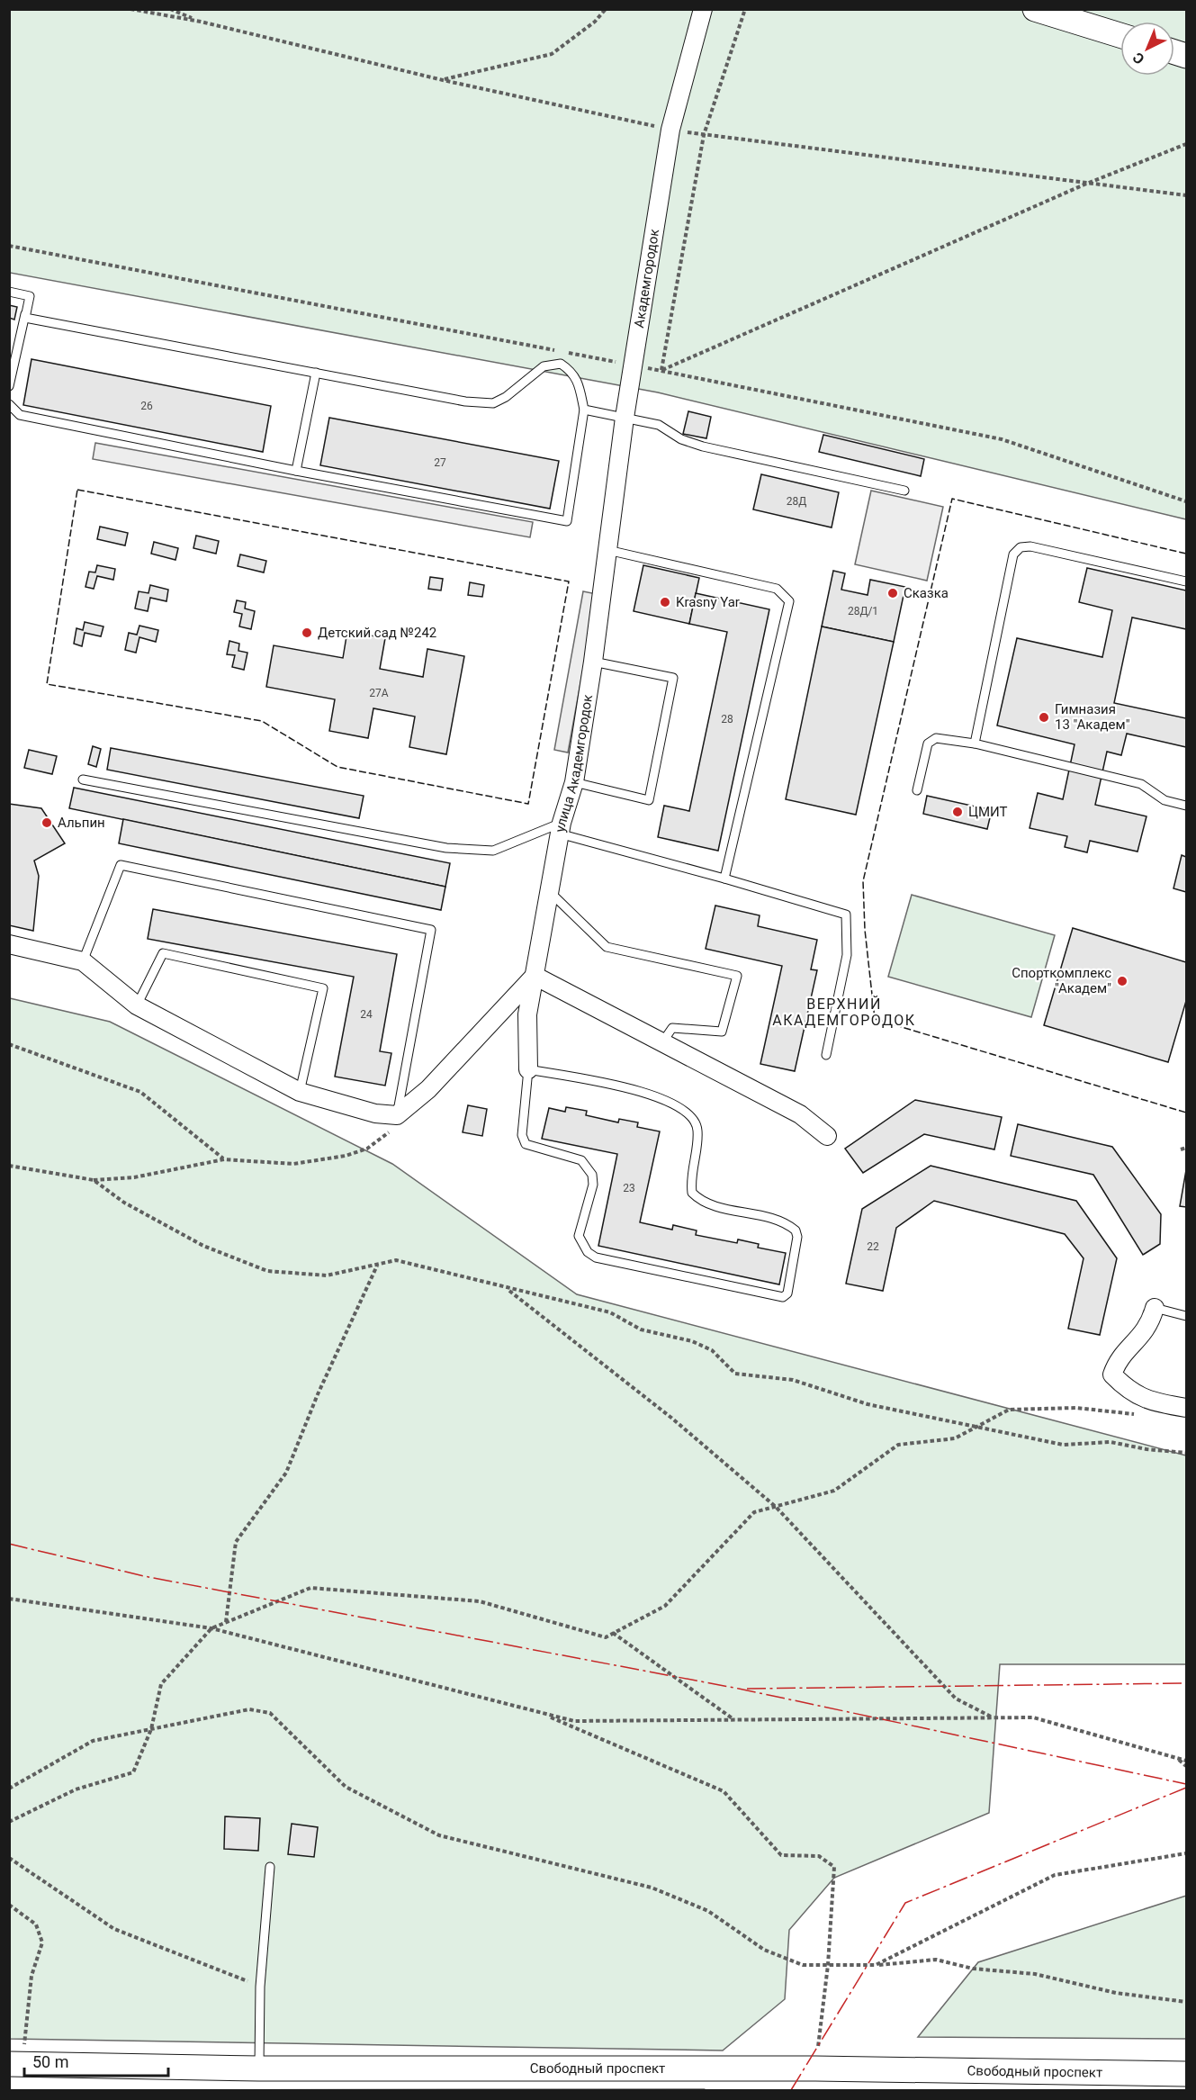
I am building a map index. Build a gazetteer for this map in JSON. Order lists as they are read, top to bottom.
{
  "streets": {
    "main road": ["Свободный проспект"],
    "street": ["Академгородок", "улица Академгородок"]
  },
  "crossings": [
    ["Академгородок", "улица Академгородок"]
  ],
  "districts": ["ВЕРХНИЙ АКАДЕМГОРОДОК"],
  "places": [
    "Сказка",
    "Krasny Yar",
    "Детский сад №242",
    "Гимназия 13 \"Академ\"",
    "ЦМИТ",
    "Альпин",
    "Спорткомплекс \"Академ\""
  ],
  "house_numbers": [
    "26",
    "27",
    "28Д",
    "28Д/1",
    "27А",
    "28",
    "24",
    "23",
    "22"
  ],
  "scale_bar": "50 m",
  "north": "bottom left"
}
